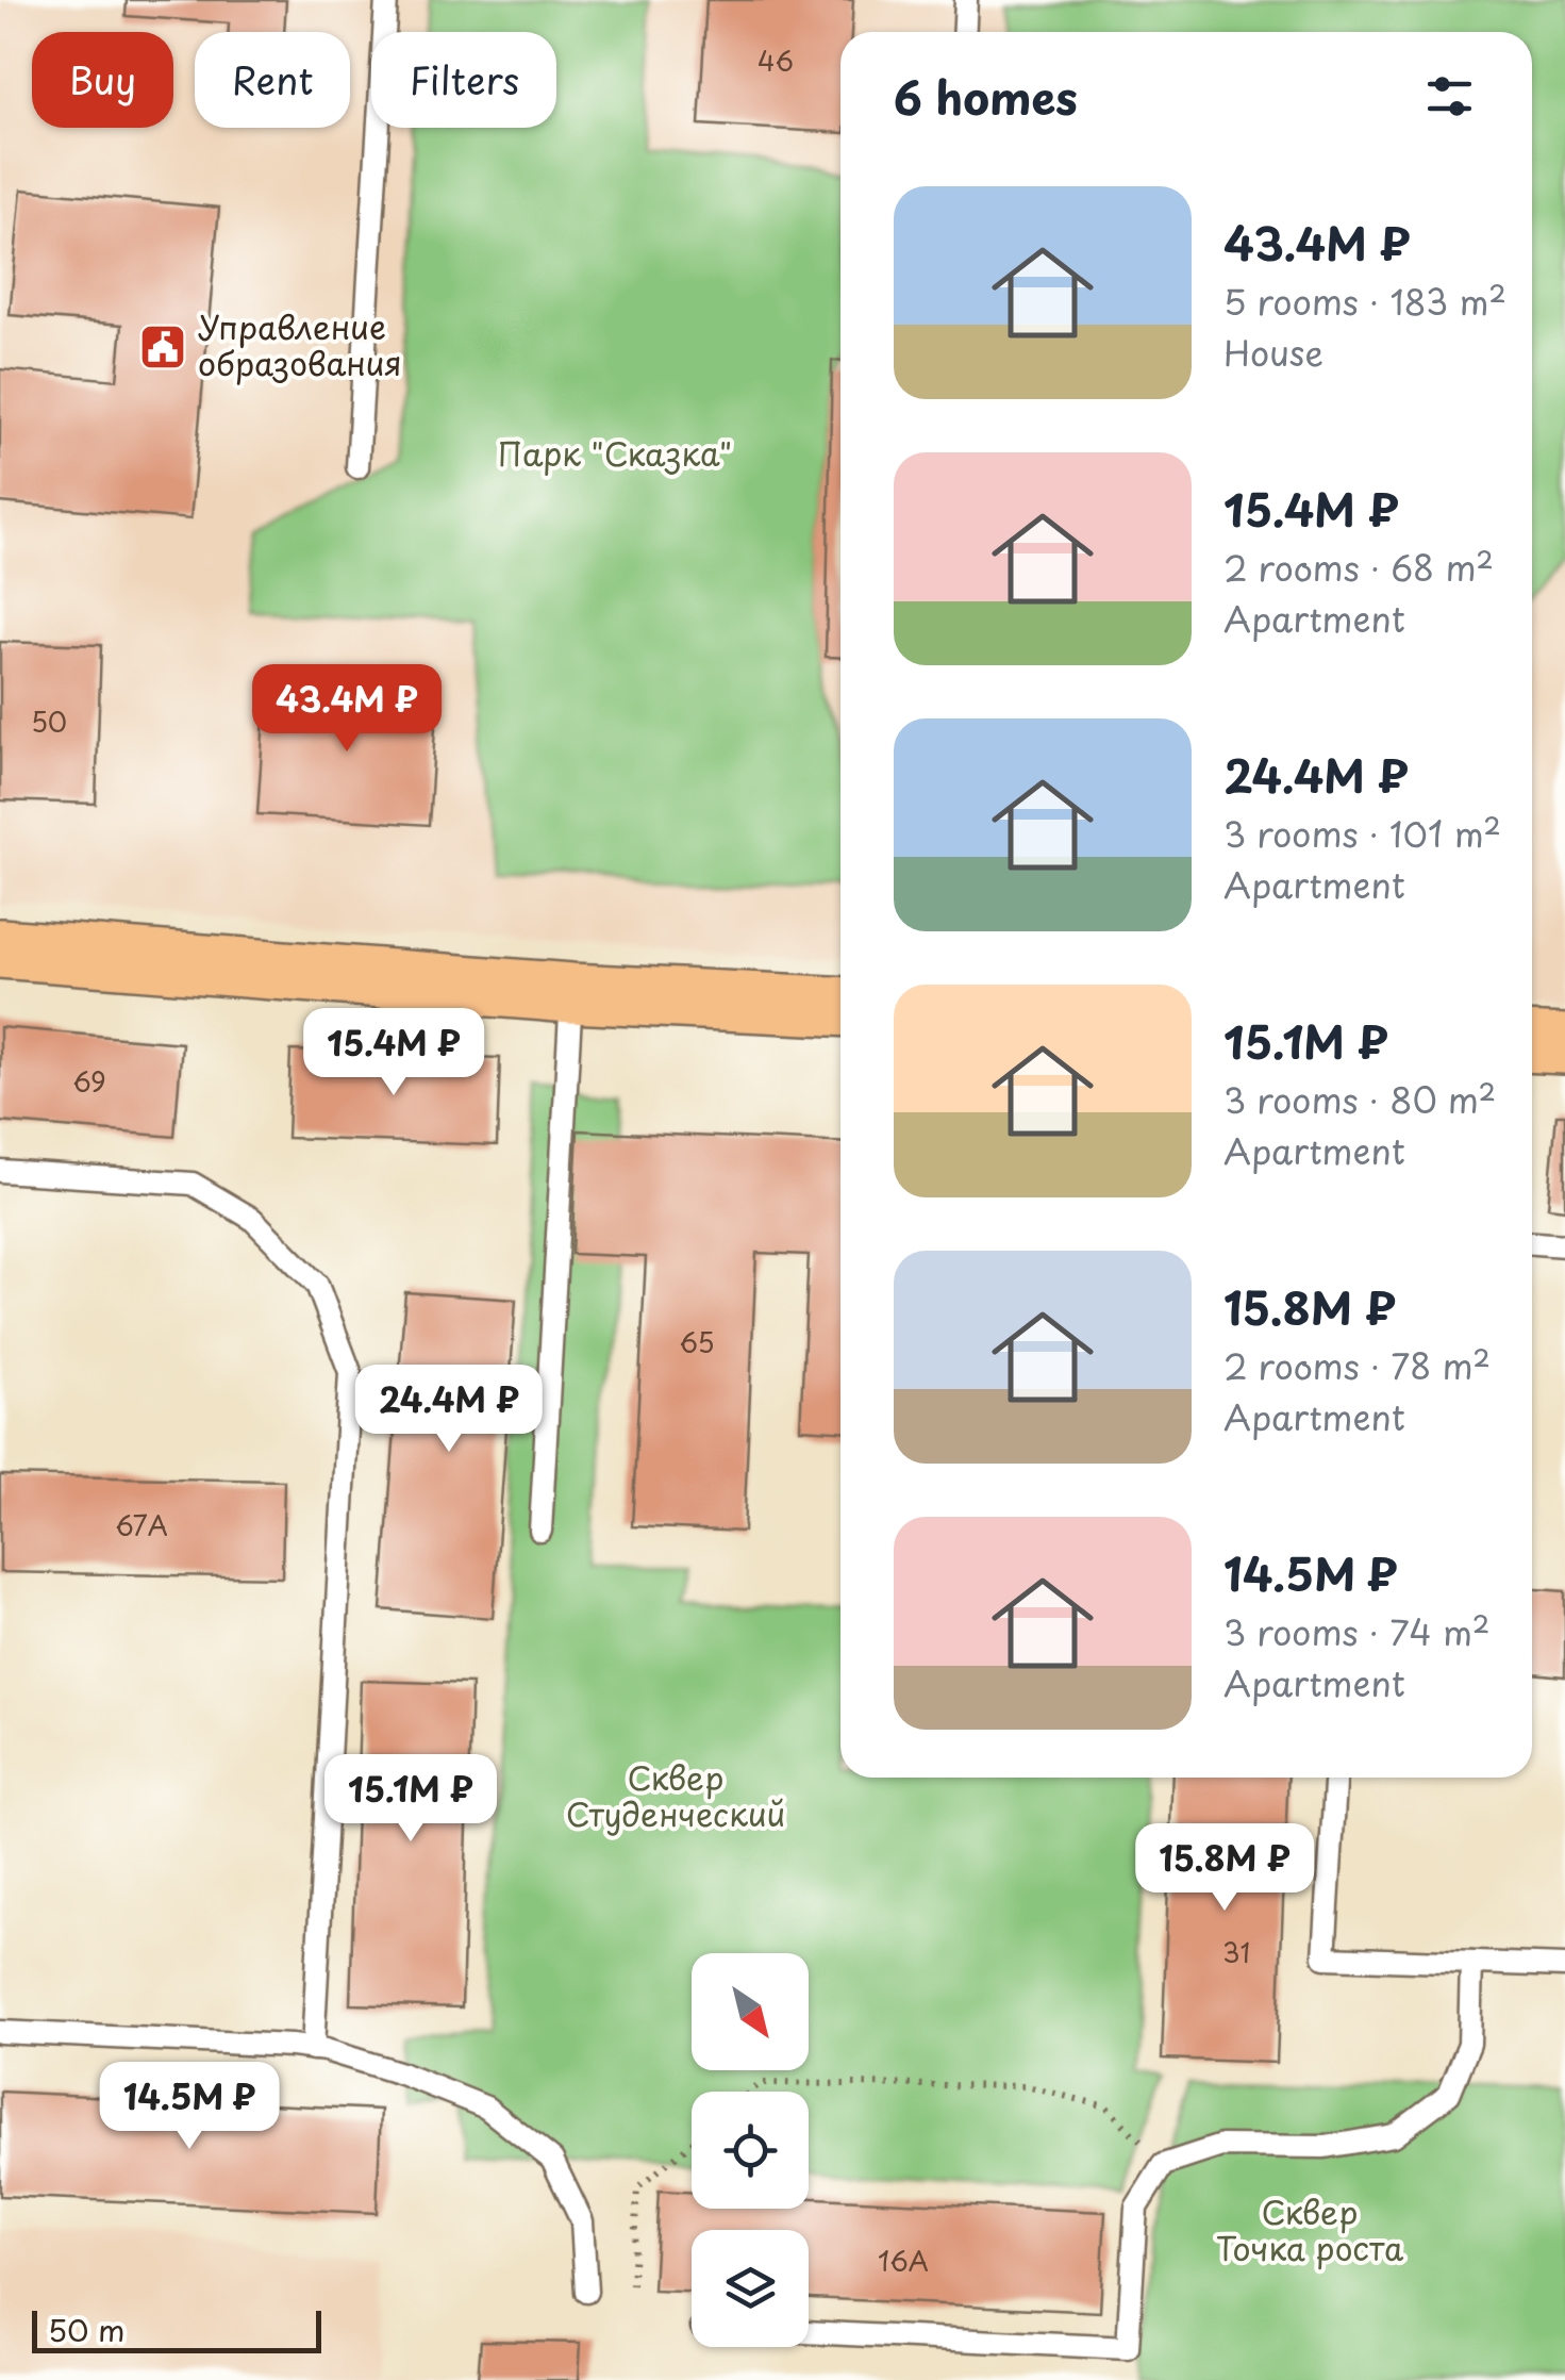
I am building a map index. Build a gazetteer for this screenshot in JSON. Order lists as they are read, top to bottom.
{
  "parks": ["Парк \"Сказка\"", "Сквер Студенческий", "Сквер Точка роста"],
  "places": {
    "public building": ["Управление образования"]
  },
  "house_numbers": [
    "46",
    "50",
    "69",
    "65",
    "67А",
    "31",
    "16А"
  ],
  "scale_bar": "50 m",
  "north": "bottom right",
  "page": {
    "chip": ["Buy", "Rent", "Filters"],
    "heading": "6 homes",
    "list": [
      {
        "name": "43.4M ₽",
        "note": "5 rooms · 183 m² · House"
      },
      {
        "name": "15.4M ₽",
        "note": "2 rooms · 68 m² · Apartment"
      },
      {
        "name": "24.4M ₽",
        "note": "3 rooms · 101 m² · Apartment"
      },
      {
        "name": "15.1M ₽",
        "note": "3 rooms · 80 m² · Apartment"
      },
      {
        "name": "15.8M ₽",
        "note": "2 rooms · 78 m² · Apartment"
      },
      {
        "name": "14.5M ₽",
        "note": "3 rooms · 74 m² · Apartment"
      }
    ],
    "price": [
      "43.4M ₽",
      "15.4M ₽",
      "24.4M ₽",
      "15.1M ₽",
      "15.8M ₽",
      "14.5M ₽"
    ],
    "scale": "50 m"
  }
}
